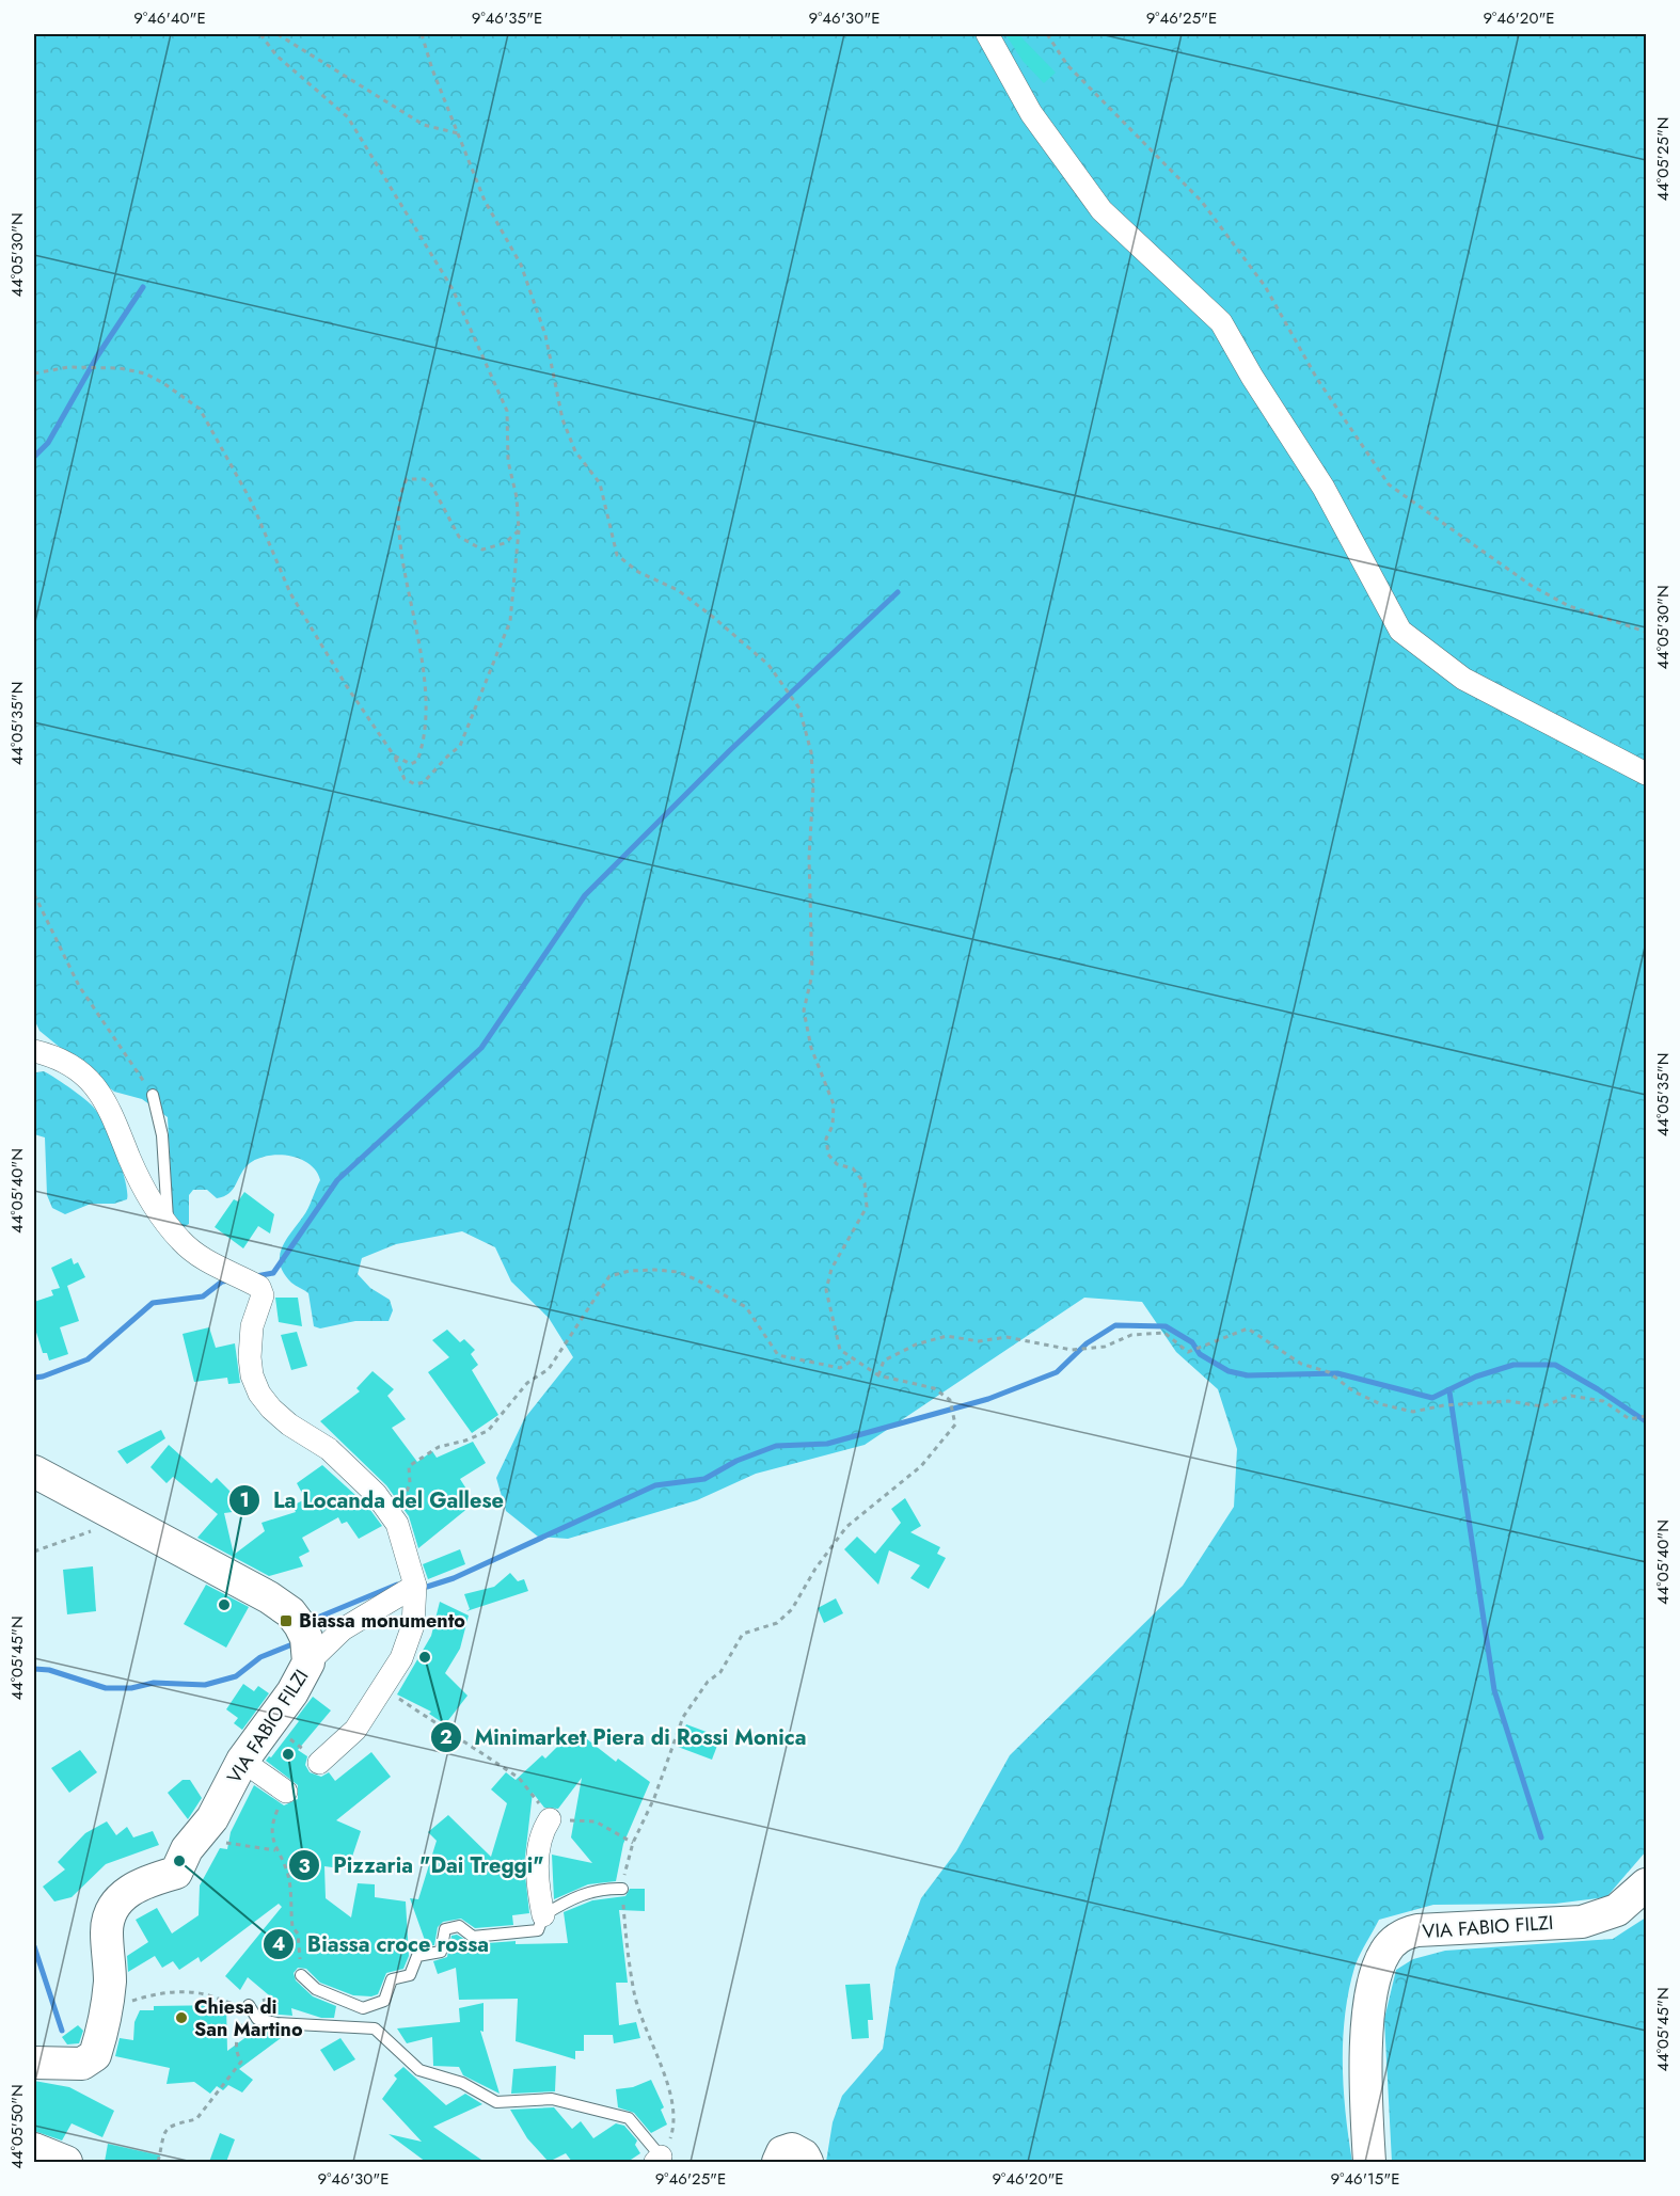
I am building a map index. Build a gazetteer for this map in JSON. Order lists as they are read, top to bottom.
{
  "streets": {
    "street": ["VIA FABIO FILZI"]
  },
  "places": {
    "other": [
      "La Locanda del Gallese",
      "Minimarket Piera di Rossi Monica",
      "Pizzaria \"Dai Treggi\"",
      "Biassa croce rossa",
      "Chiesa di San Martino"
    ],
    "transit": ["Biassa monumento"]
  },
  "coordinates": [
    "9°46'40\"E",
    "9°46'35\"E",
    "9°46'30\"E",
    "9°46'25\"E",
    "9°46'20\"E",
    "44°05'25\"N",
    "44°05'30\"N",
    "44°05'35\"N",
    "44°05'40\"N",
    "44°05'45\"N",
    "44°05'50\"N",
    "9°46'15\"E"
  ]
}
